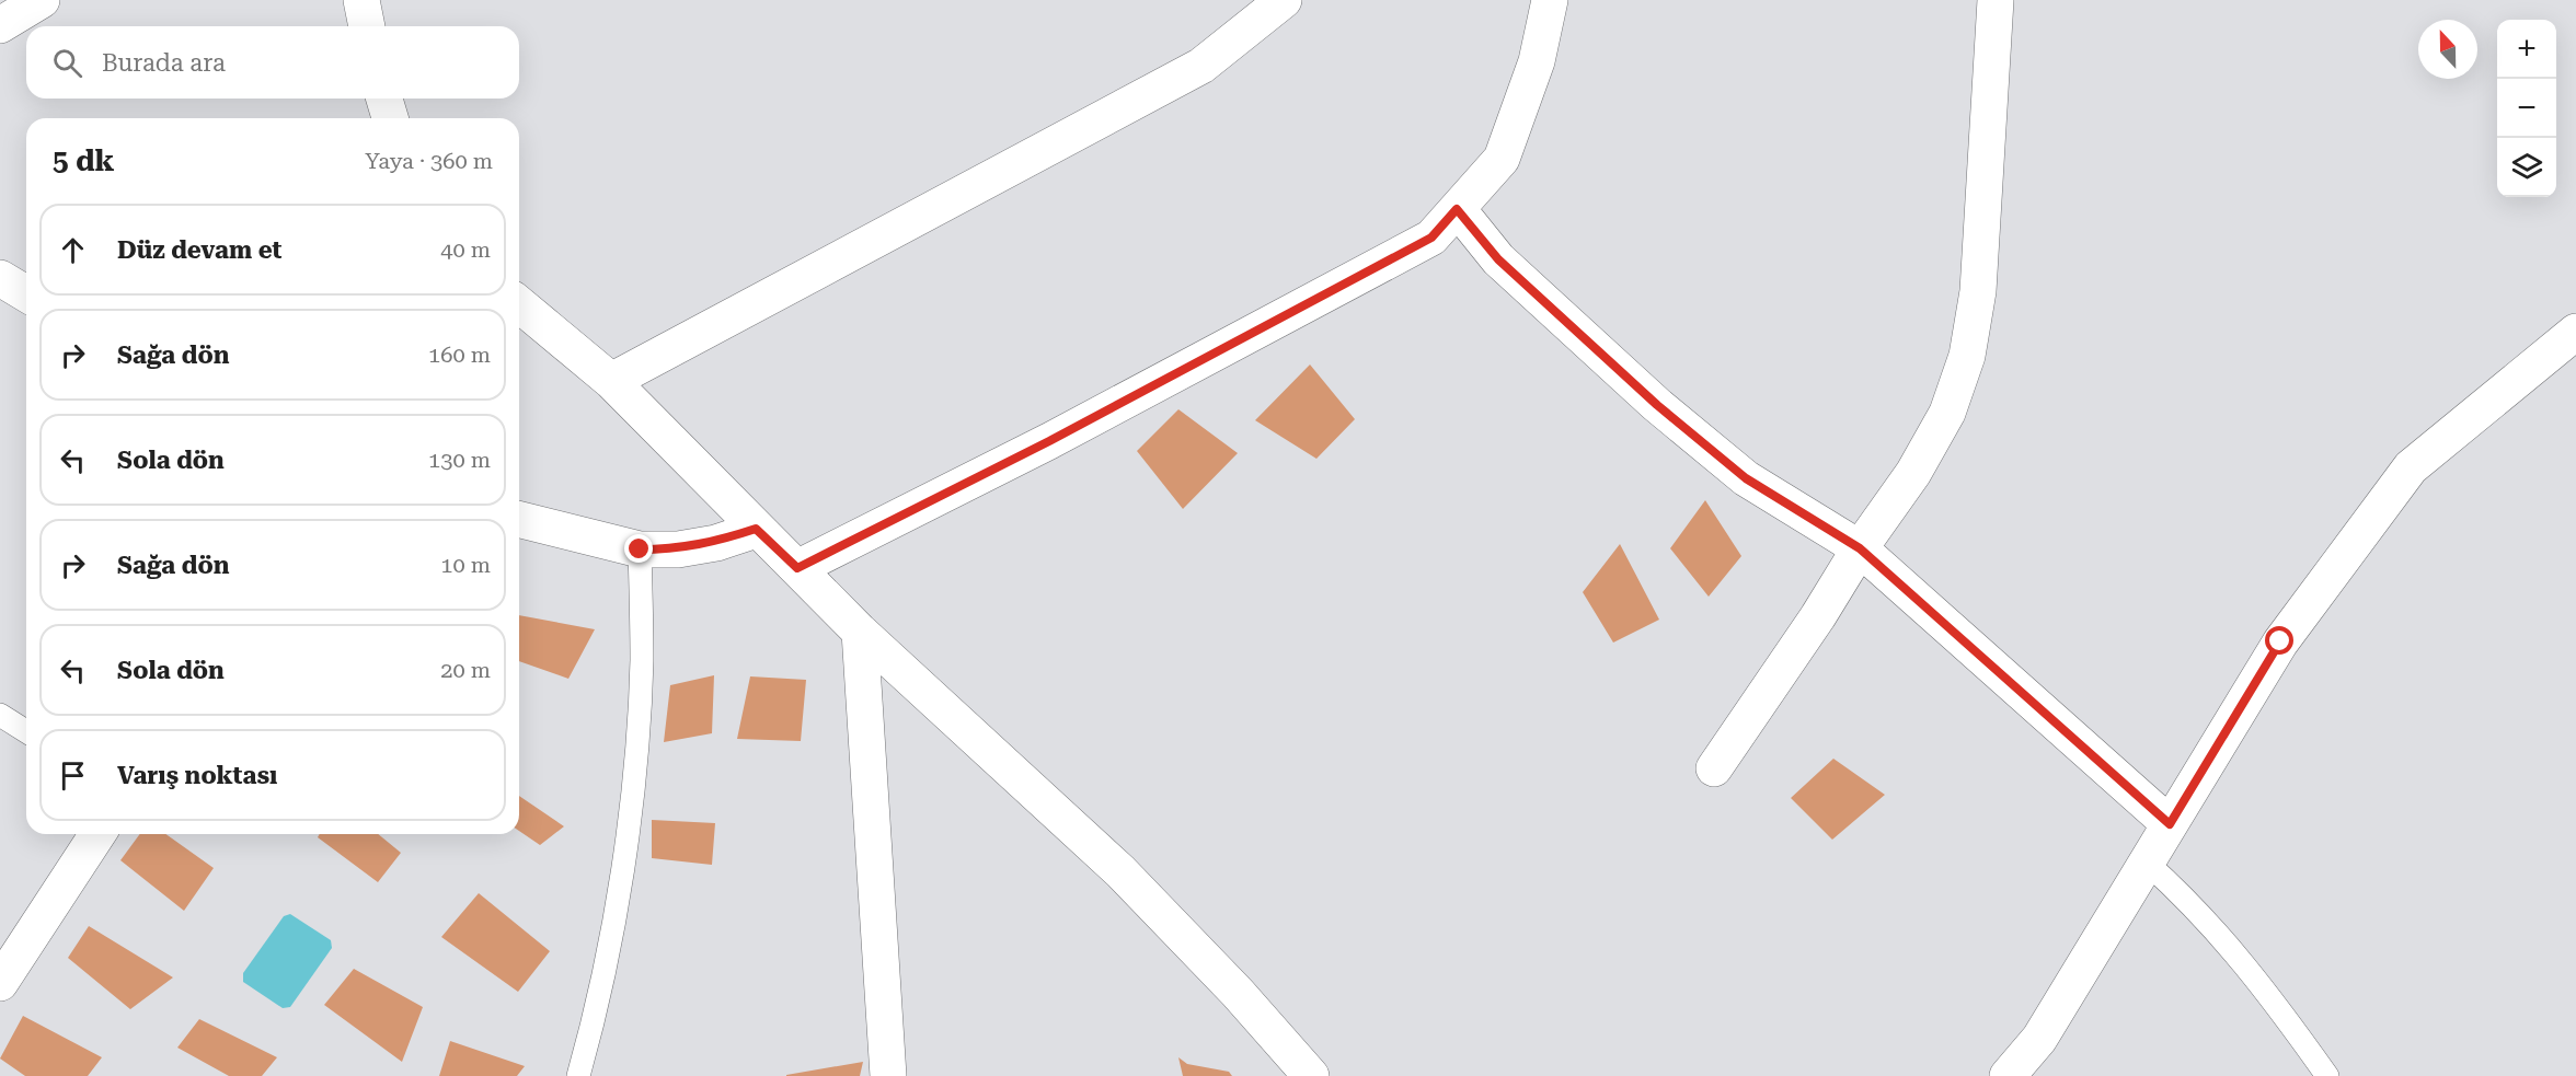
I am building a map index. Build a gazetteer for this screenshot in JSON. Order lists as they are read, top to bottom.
{
  "north": "top",
  "page": {
    "map_buttons": ["+", "−"],
    "search": "Burada ara",
    "heading": ["5 dk", "Yaya · 360 m"],
    "list": [
      ["Düz devam et", "40 m"],
      ["Sağa dön", "160 m"],
      ["Sola dön", "130 m"],
      ["Sağa dön", "10 m"],
      ["Sola dön", "20 m"],
      "Varış noktası"
    ]
  }
}
